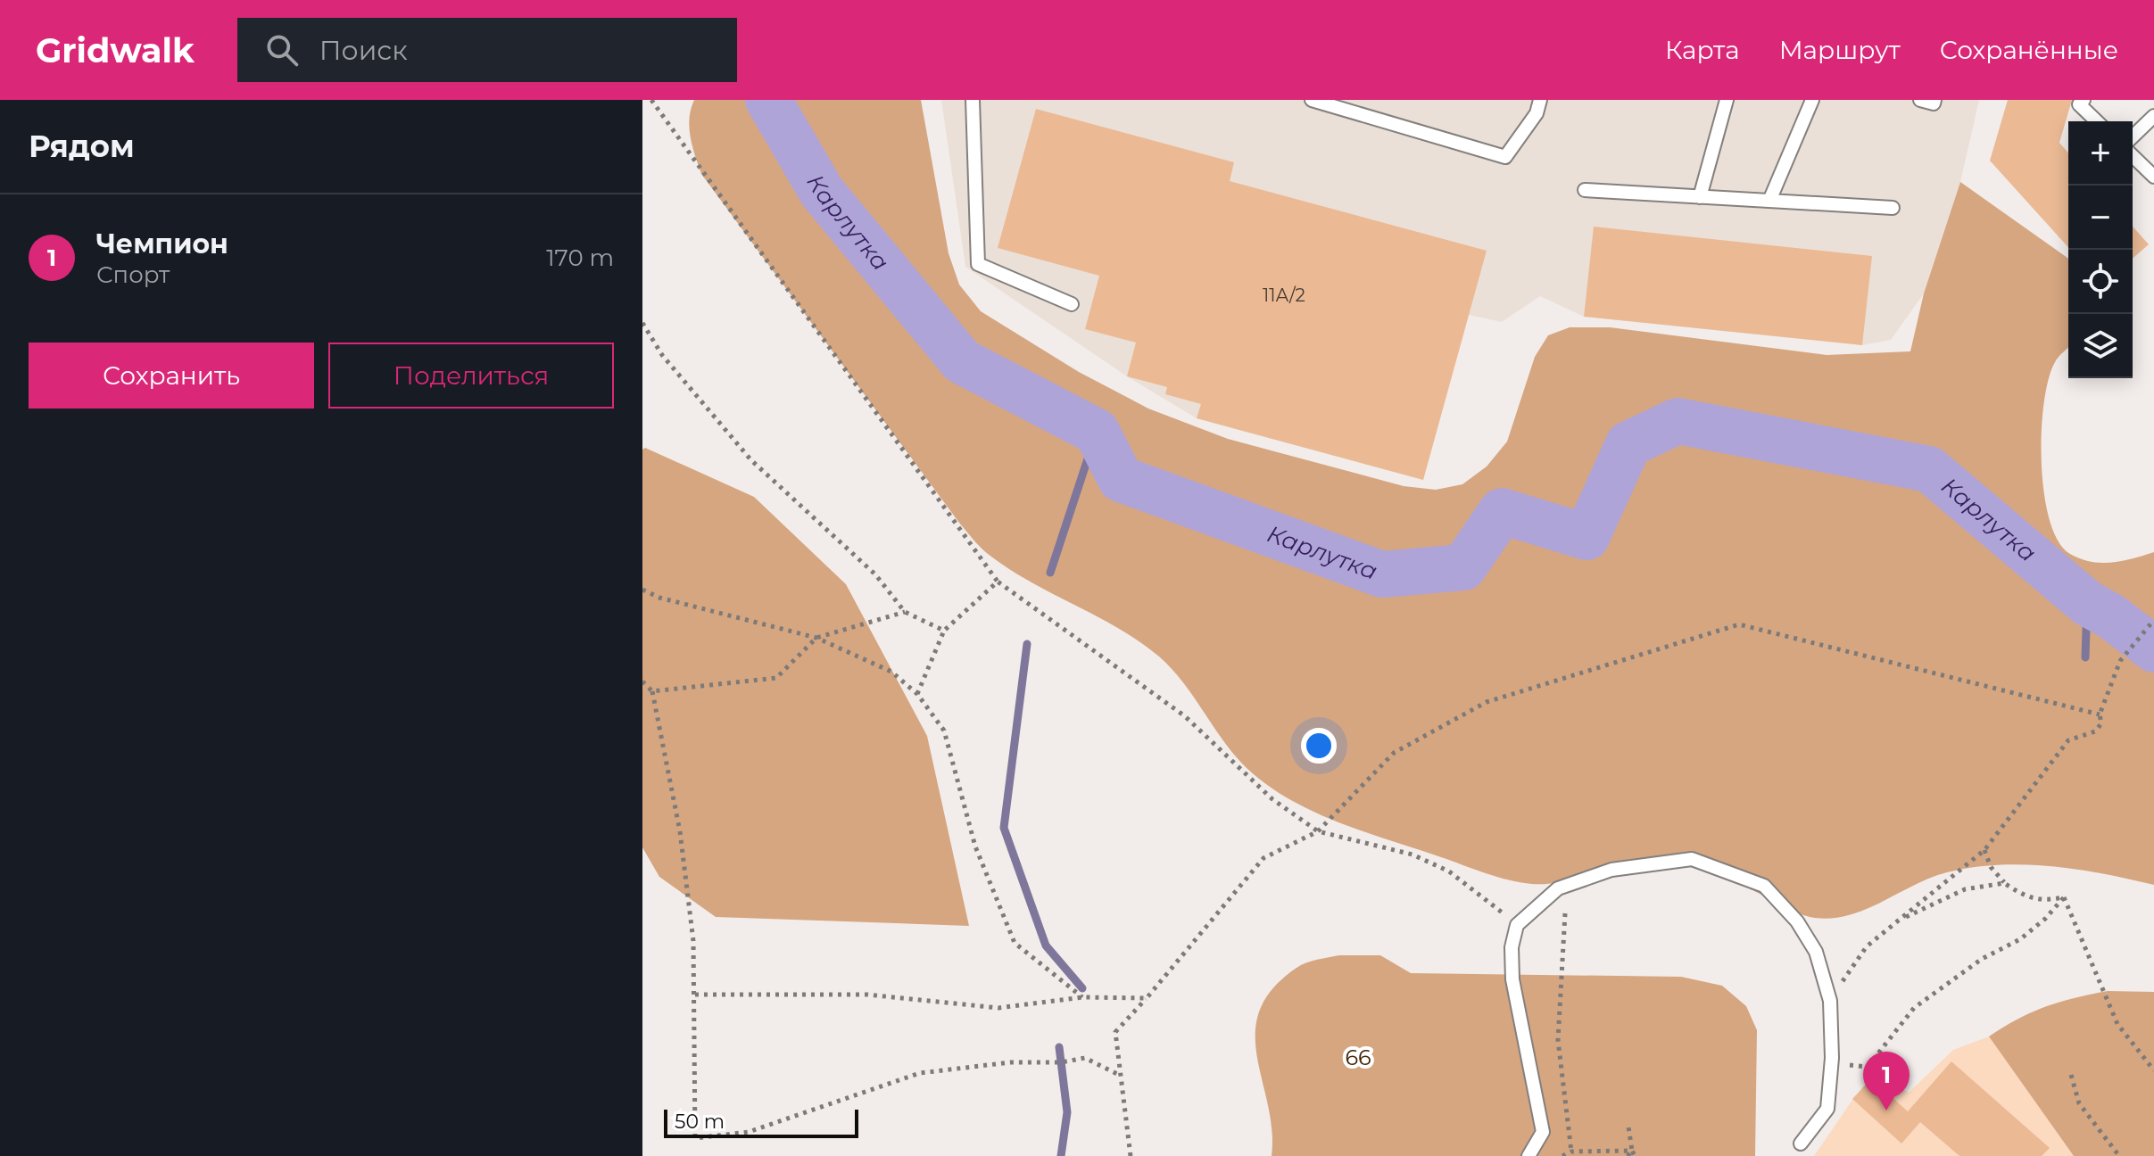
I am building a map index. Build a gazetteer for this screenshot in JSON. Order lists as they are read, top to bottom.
{
  "water": ["Карлутка"],
  "parks": ["66"],
  "house_numbers": ["11А/2"],
  "scale_bar": "50 m",
  "page": {
    "header": "Gridwalk",
    "search": "Поиск",
    "nav": ["Карта", "Маршрут", "Сохранённые"],
    "heading": "Рядом",
    "map_buttons": ["+", "−"],
    "list": [
      {
        "mark": "1",
        "name": "Чемпион",
        "note": "Спорт",
        "value": "170 m"
      }
    ],
    "buttons": ["Сохранить", "Поделиться"],
    "pins": "1",
    "scale": "50 m"
  }
}
